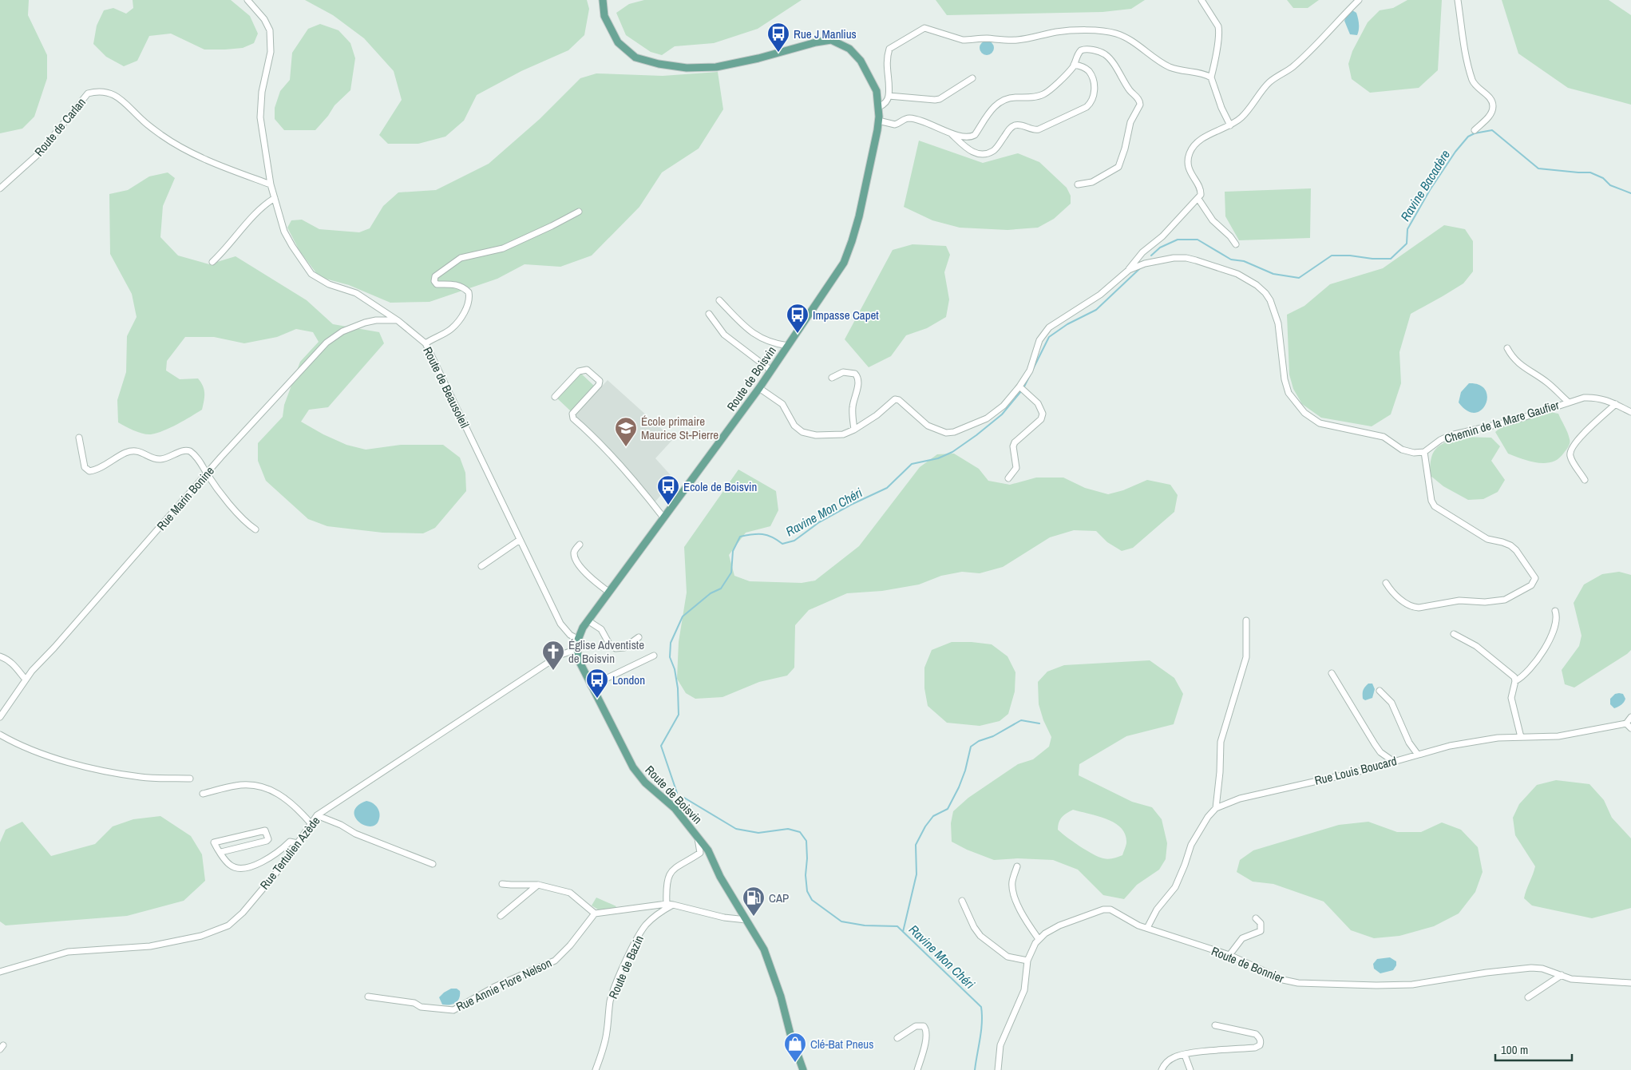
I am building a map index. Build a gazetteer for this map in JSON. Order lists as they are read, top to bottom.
{
  "streets": {
    "main road": ["Route de Boisvin"],
    "street": [
      "Route de Carlan",
      "Route de Beausoleil",
      "Chemin de la Mare Gaufier",
      "Rue Marin Bonine",
      "Rue Louis Boucard",
      "Rue Tertulien Azède",
      "Route de Bonnier",
      "Route de Bazin",
      "Rue Annie Flore Nelson"
    ]
  },
  "crossings": [
    ["Route de Carlan", "Route de Beausoleil"],
    ["Route de Boisvin", "Route de Beausoleil"],
    ["Route de Boisvin", "Rue Tertulien Azède"],
    ["Route de Beausoleil", "Rue Marin Bonine"],
    ["Rue Louis Boucard", "Route de Bonnier"]
  ],
  "water": ["Ravine Bacadère", "Ravine Mon Chéri"],
  "places": {
    "bus stop": [
      "Rue J Manlius",
      "Impasse Capet",
      "Ecole de Boisvin",
      "London"
    ],
    "school or university": ["École primaire Maurice St-Pierre"],
    "church": ["Église Adventiste de Boisvin"],
    "fuel station": ["CAP"],
    "shop": ["Clé-Bat Pneus"]
  },
  "scale_bar": "100 m"
}
